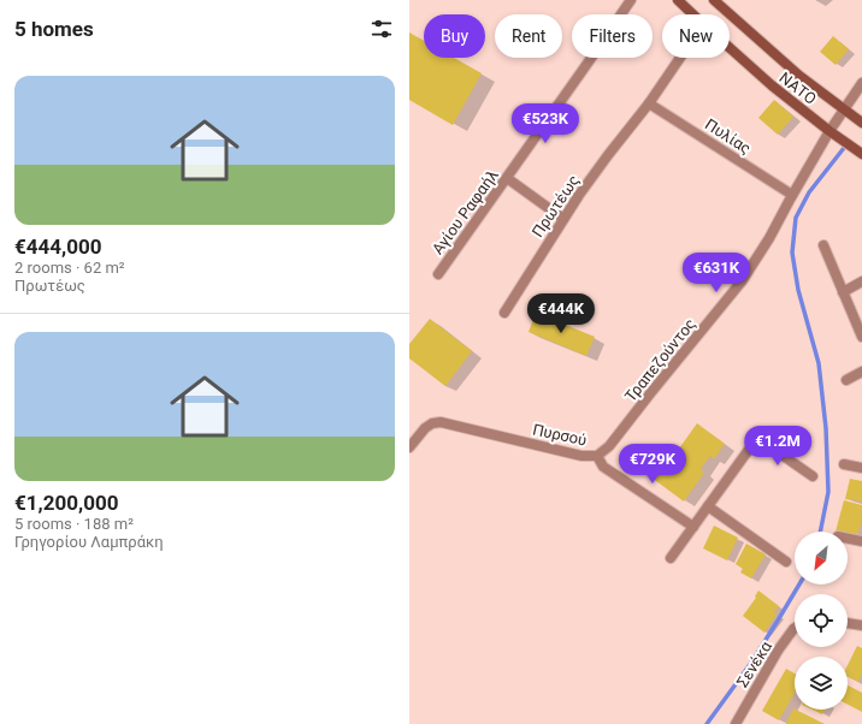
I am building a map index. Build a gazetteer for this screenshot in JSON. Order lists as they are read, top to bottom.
{
  "streets": {
    "main road": ["ΝΑΤΟ"],
    "street": [
      "Πυλίας",
      "Πρωτέως",
      "Αγίου Ραφαήλ",
      "Τραπεζούντος",
      "Πυρσού",
      "Σενέκα"
    ]
  },
  "crossings": [
    ["ΝΑΤΟ", "Τραπεζούντος"],
    ["Πυλίας", "Πρωτέως"],
    ["Πυλίας", "Τραπεζούντος"],
    ["Τραπεζούντος", "Πυρσού"]
  ],
  "north": "bottom left",
  "page": {
    "heading": "5 homes",
    "chip": [
      "Buy",
      "Rent",
      "Filters",
      "New"
    ],
    "list": [
      {
        "name": "€444,000",
        "note": "2 rooms · 62 m² · Πρωτέως"
      },
      {
        "name": "€1,200,000",
        "note": "5 rooms · 188 m² · Γρηγορίου Λαμπράκη"
      }
    ],
    "price": [
      "€523K",
      "€631K",
      "€444K",
      "€1.2M",
      "€729K"
    ]
  }
}
